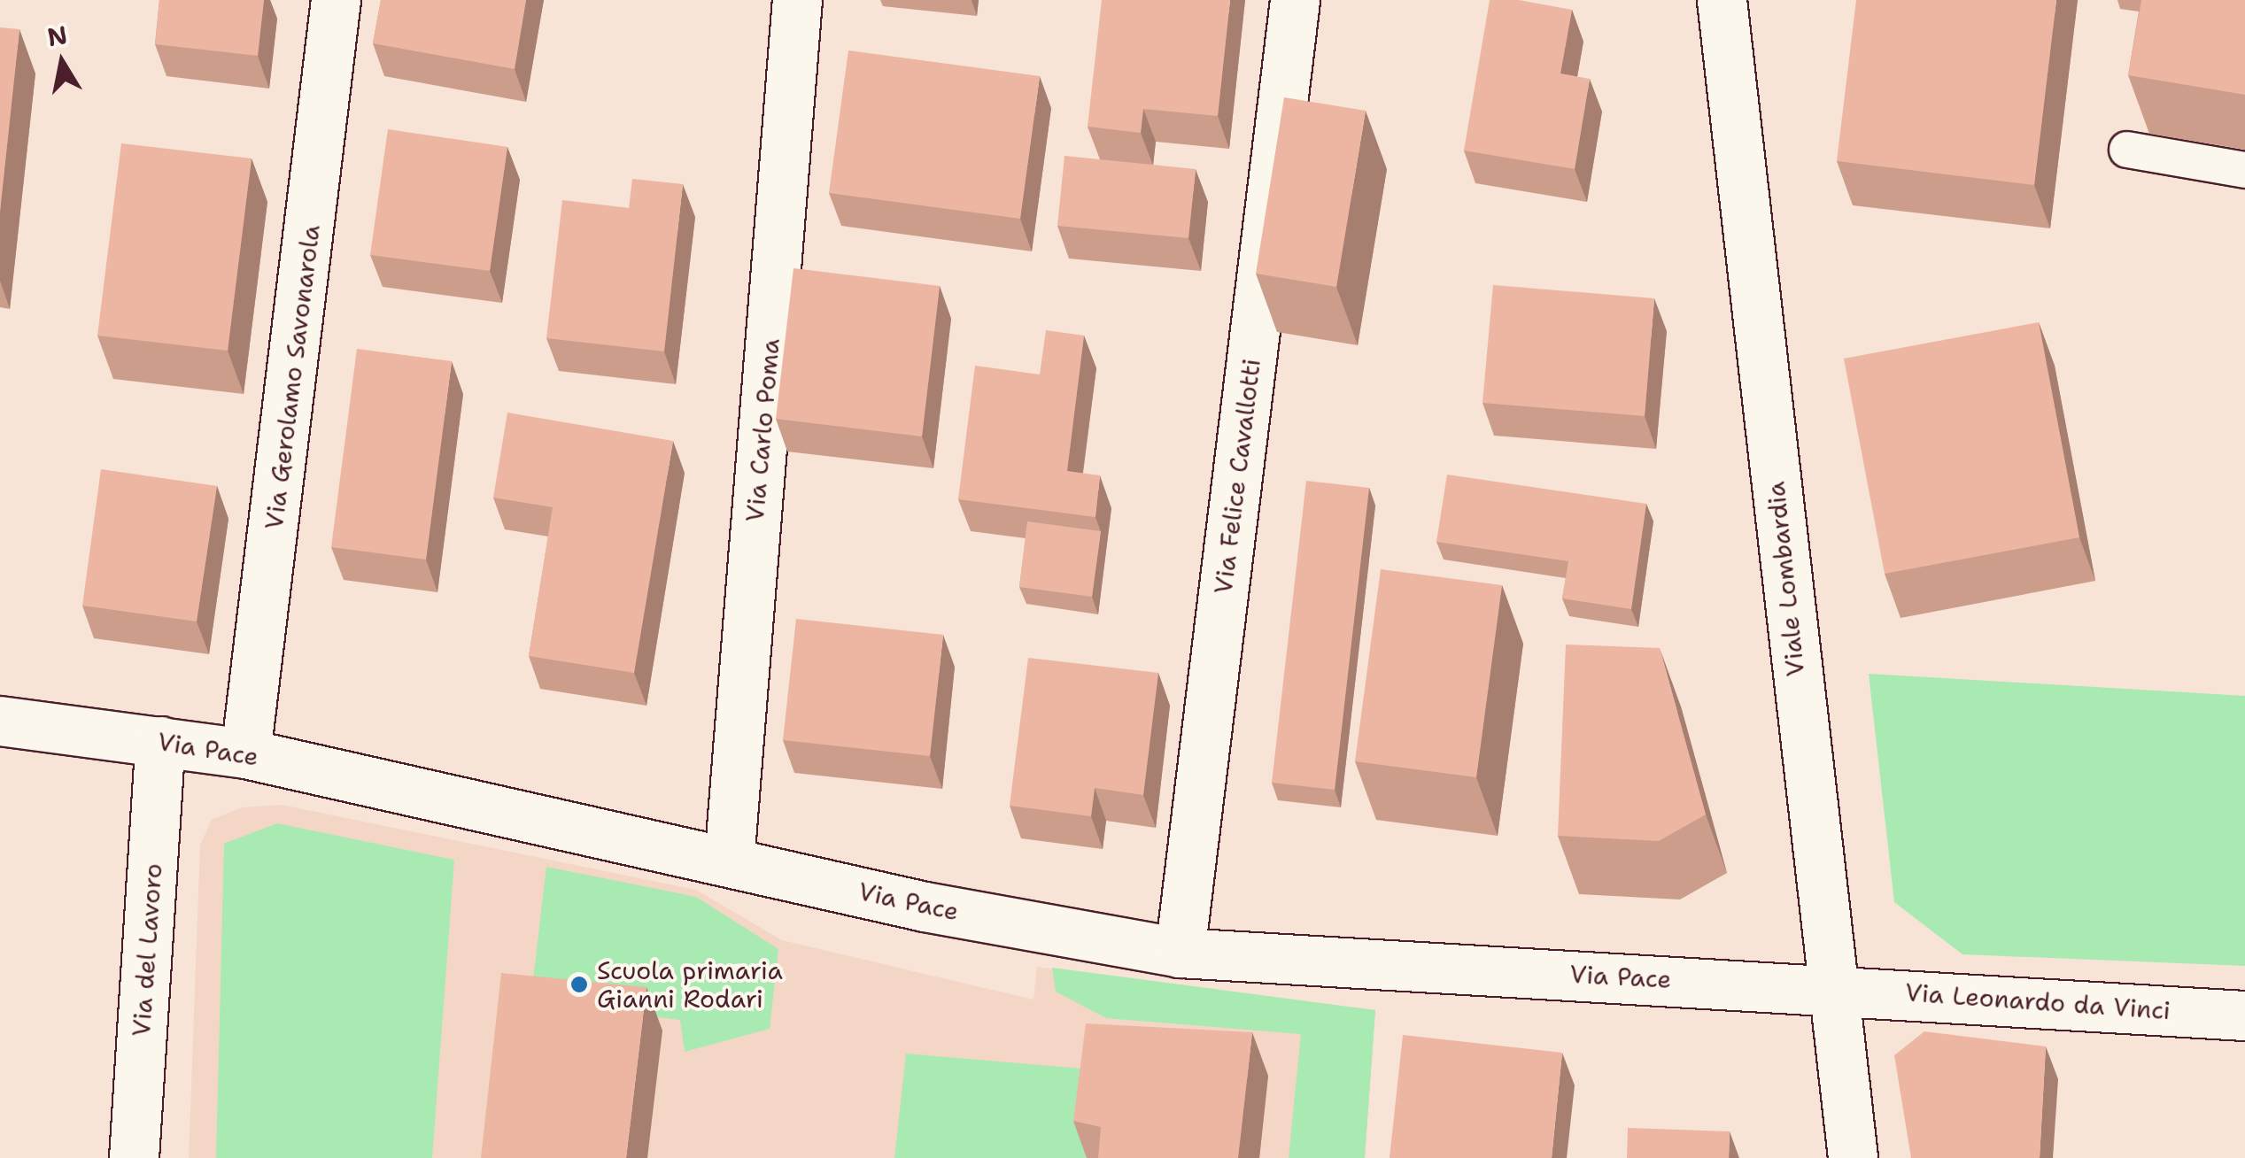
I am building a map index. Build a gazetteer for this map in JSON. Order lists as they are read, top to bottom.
{
  "streets": {
    "street": [
      "Via Gerolamo Savonarola",
      "Via Carlo Poma",
      "Via Felice Cavallotti",
      "Viale Lombardia",
      "Via Pace",
      "Via del Lavoro",
      "Via Leonardo da Vinci"
    ]
  },
  "crossings": [
    ["Via Gerolamo Savonarola", "Via Pace"],
    ["Via Carlo Poma", "Via Pace"],
    ["Via Felice Cavallotti", "Via Pace"],
    ["Viale Lombardia", "Via Pace"],
    ["Viale Lombardia", "Via Leonardo da Vinci"],
    ["Via Pace", "Via del Lavoro"],
    ["Via Pace", "Via Leonardo da Vinci"]
  ],
  "places": ["Scuola primaria Gianni Rodari"],
  "north": "top"
}
